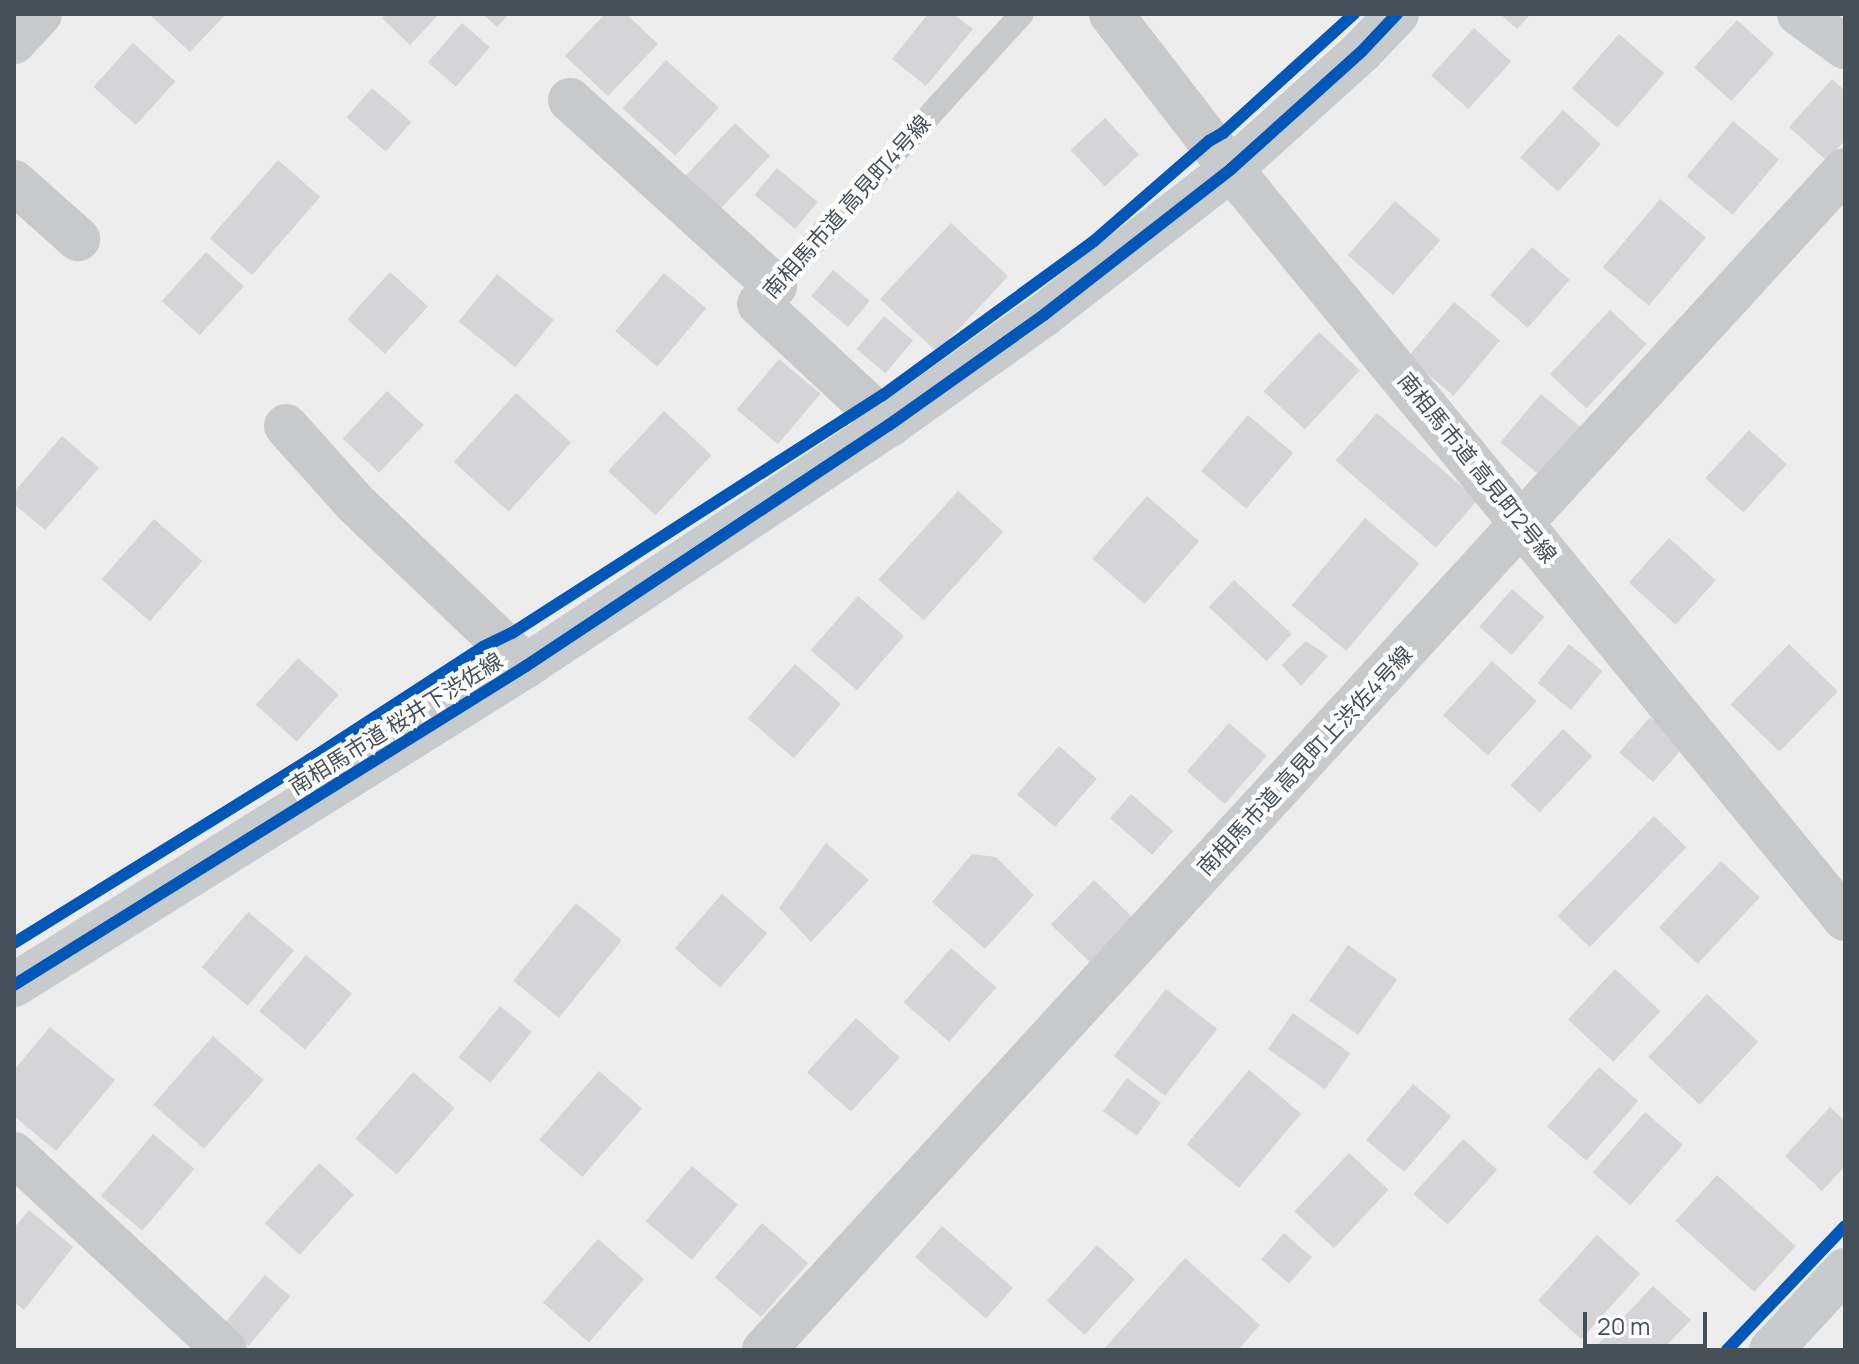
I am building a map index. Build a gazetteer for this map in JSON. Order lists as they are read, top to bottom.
{
  "streets": {
    "street": [
      "南相馬市道 高見町4号線",
      "南相馬市道 高見町2号線",
      "南相馬市道 桜井下渋佐線",
      "南相馬市道 高見町上渋佐4号線"
    ]
  },
  "crossings": [
    ["南相馬市道 高見町4号線", "南相馬市道 桜井下渋佐線"],
    ["南相馬市道 高見町2号線", "南相馬市道 桜井下渋佐線"],
    ["南相馬市道 高見町2号線", "南相馬市道 高見町上渋佐4号線"]
  ],
  "scale_bar": "20 m"
}
